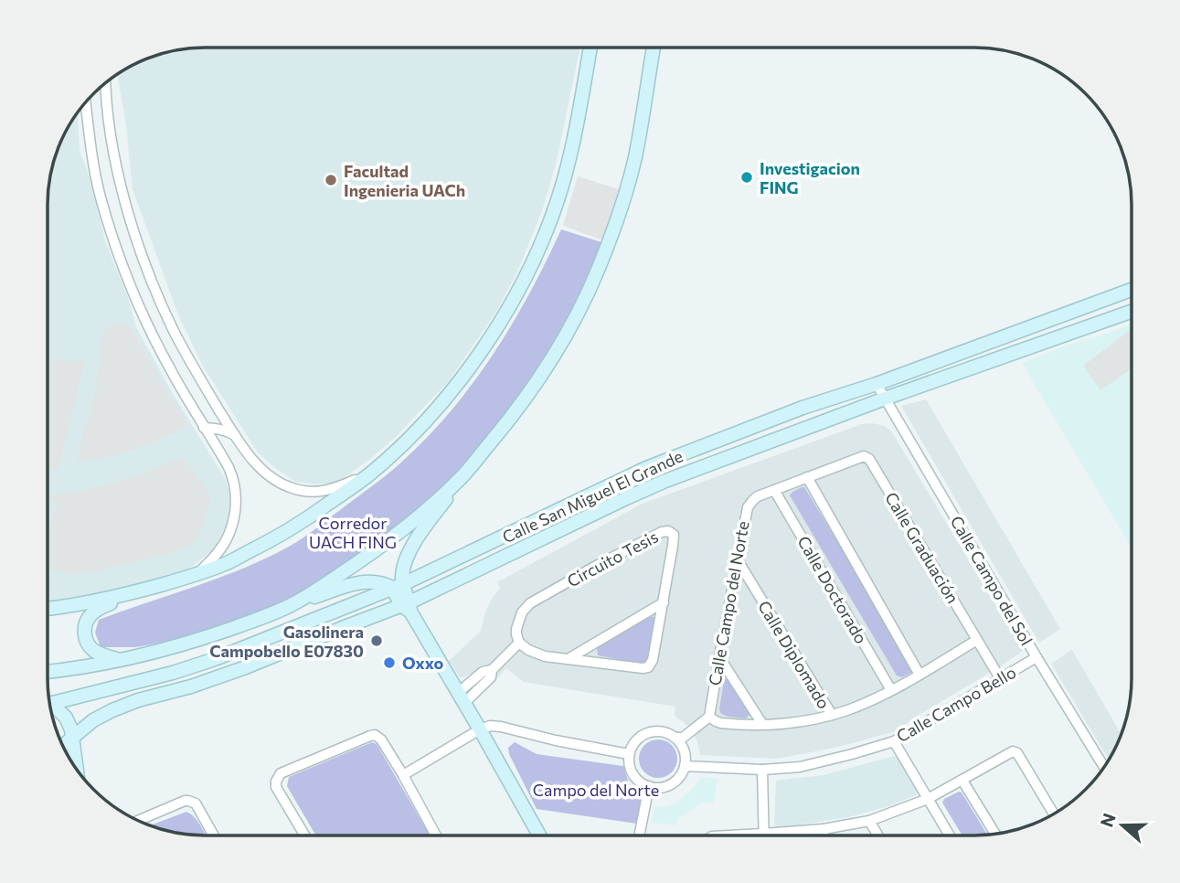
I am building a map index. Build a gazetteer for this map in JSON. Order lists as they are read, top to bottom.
{
  "streets": {
    "street": [
      "Calle San Miguel El Grande",
      "Calle Graduación",
      "Circuito Tesis",
      "Calle Campo del Sol",
      "Calle Doctorado",
      "Calle Campo del Norte",
      "Calle Diplomado",
      "Calle Campo Bello"
    ]
  },
  "crossings": [
    ["Calle San Miguel El Grande", "Calle Campo del Sol"],
    ["Calle Graduación", "Calle Campo del Norte"],
    ["Calle Graduación", "Calle Campo Bello"],
    ["Calle Campo del Sol", "Calle Campo Bello"],
    ["Calle Doctorado", "Calle Campo del Norte"],
    ["Calle Campo del Norte", "Calle Diplomado"]
  ],
  "parks": ["Corredor UACH FING", "Campo del Norte"],
  "places": [
    "Investigacion FING",
    "Facultad Ingenieria UACh",
    "Gasolinera Campobello E07830",
    "Oxxo"
  ],
  "north": "left"
}
